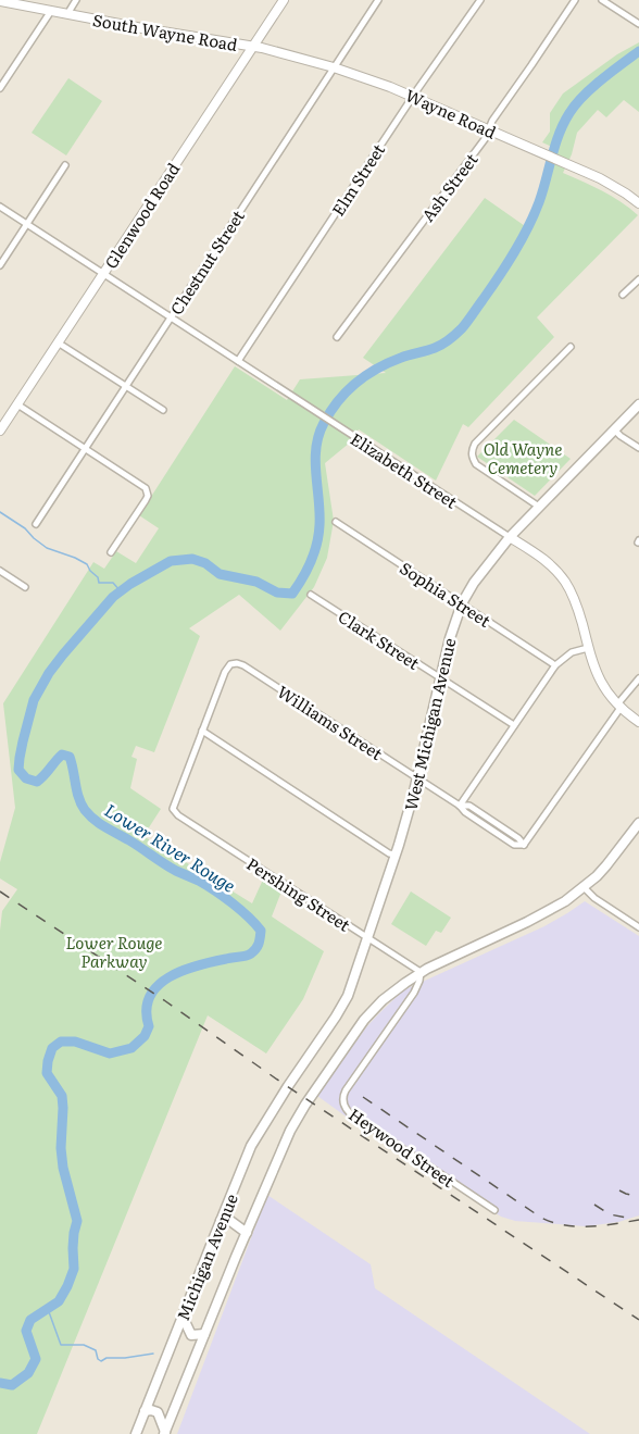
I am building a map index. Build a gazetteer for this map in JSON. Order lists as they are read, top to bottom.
{
  "streets": {
    "main road": ["West Michigan Avenue", "Michigan Avenue"],
    "street": [
      "South Wayne Road",
      "Wayne Road",
      "Elm Street",
      "Ash Street",
      "Glenwood Road",
      "Chestnut Street",
      "Elizabeth Street",
      "Sophia Street",
      "Clark Street",
      "Williams Street",
      "Pershing Street",
      "Heywood Street"
    ]
  },
  "crossings": [
    ["South Wayne Road", "Wayne Road"],
    ["South Wayne Road", "Glenwood Road"],
    ["Wayne Road", "Elm Street"],
    ["Wayne Road", "Ash Street"],
    ["Wayne Road", "Glenwood Road"],
    ["Wayne Road", "Chestnut Street"],
    ["Elm Street", "Elizabeth Street"],
    ["Glenwood Road", "Elizabeth Street"],
    ["Chestnut Street", "Elizabeth Street"],
    ["Elizabeth Street", "Williams Street"],
    ["Elizabeth Street", "West Michigan Avenue"],
    ["Sophia Street", "West Michigan Avenue"],
    ["Clark Street", "West Michigan Avenue"],
    ["Williams Street", "West Michigan Avenue"],
    ["Williams Street", "Pershing Street"],
    ["West Michigan Avenue", "Pershing Street"],
    ["West Michigan Avenue", "Michigan Avenue"],
    ["Pershing Street", "Heywood Street"],
    ["Pershing Street", "Michigan Avenue"],
    ["Heywood Street", "Michigan Avenue"]
  ],
  "water": ["Lower River Rouge"],
  "parks": ["Old Wayne Cemetery", "Lower Rouge Parkway"]
}
